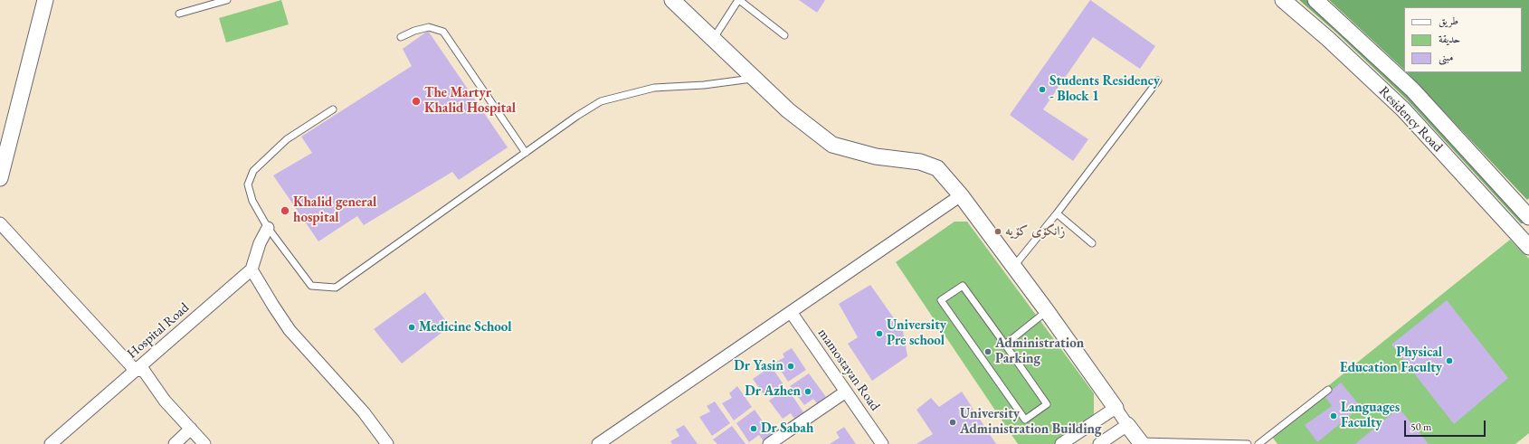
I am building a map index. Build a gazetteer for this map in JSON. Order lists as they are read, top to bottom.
{
  "streets": {
    "street": ["Residency Road", "Hospital Road", "mamostayan Road"]
  },
  "places": [
    "Students Residency - Block 1",
    "The Martyr Khalid Hospital",
    "Khalid general hospital",
    "زانکۆی کۆیە",
    "Medicine School",
    "University Pre school",
    "Administration Parking",
    "Physical Education Faculty",
    "Dr Yasin",
    "Dr Azhen",
    "Languages Faculty",
    "University Administration Building",
    "Dr Sabah"
  ],
  "legend": ["طريق", "حديقة", "مبنى"],
  "scale_bar": "50 m"
}
